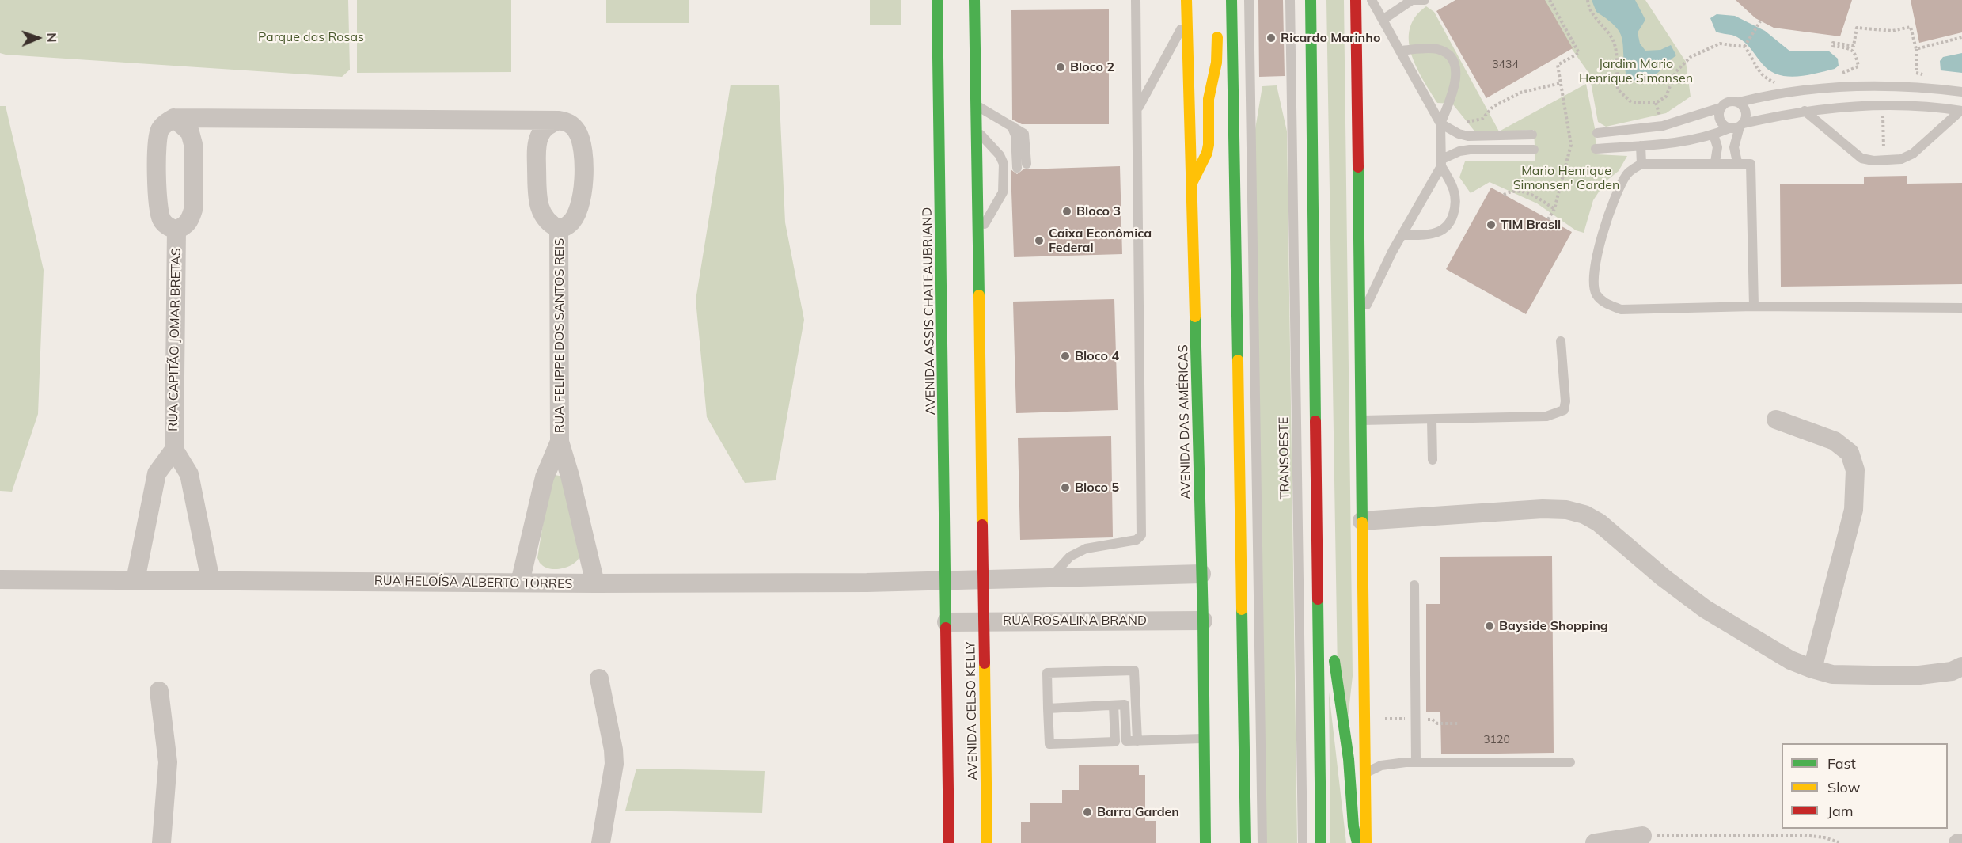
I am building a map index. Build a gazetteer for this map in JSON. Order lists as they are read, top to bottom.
{
  "streets": {
    "main road": ["AVENIDA ASSIS CHATEAUBRIAND", "AVENIDA DAS AMÉRICAS", "AVENIDA CELSO KELLY"],
    "street": [
      "RUA FELIPPE DOS SANTOS REIS",
      "RUA CAPITÃO JOMAR BRETAS",
      "RUA HELOÍSA ALBERTO TORRES",
      "RUA ROSALINA BRAND"
    ],
    "lane": ["TRANSOESTE"]
  },
  "crossings": [
    ["AVENIDA ASSIS CHATEAUBRIAND", "RUA HELOÍSA ALBERTO TORRES"],
    ["AVENIDA ASSIS CHATEAUBRIAND", "RUA ROSALINA BRAND"],
    ["AVENIDA ASSIS CHATEAUBRIAND", "AVENIDA CELSO KELLY"],
    ["RUA FELIPPE DOS SANTOS REIS", "RUA HELOÍSA ALBERTO TORRES"],
    ["RUA CAPITÃO JOMAR BRETAS", "RUA HELOÍSA ALBERTO TORRES"],
    ["AVENIDA DAS AMÉRICAS", "RUA ROSALINA BRAND"],
    ["RUA ROSALINA BRAND", "AVENIDA CELSO KELLY"]
  ],
  "parks": ["Parque das Rosas", "Jardim Mario Henrique Simonsen", "Mario Henrique Simonsen' Garden"],
  "places": [
    "Ricardo Marinho",
    "Bloco 2",
    "Bloco 3",
    "TIM Brasil",
    "Caixa Econômica Federal",
    "Bloco 4",
    "Bloco 5",
    "Bayside Shopping",
    "Barra Garden"
  ],
  "house_numbers": ["3434", "3120"],
  "legend": ["Fast", "Slow", "Jam"],
  "north": "right"
}
